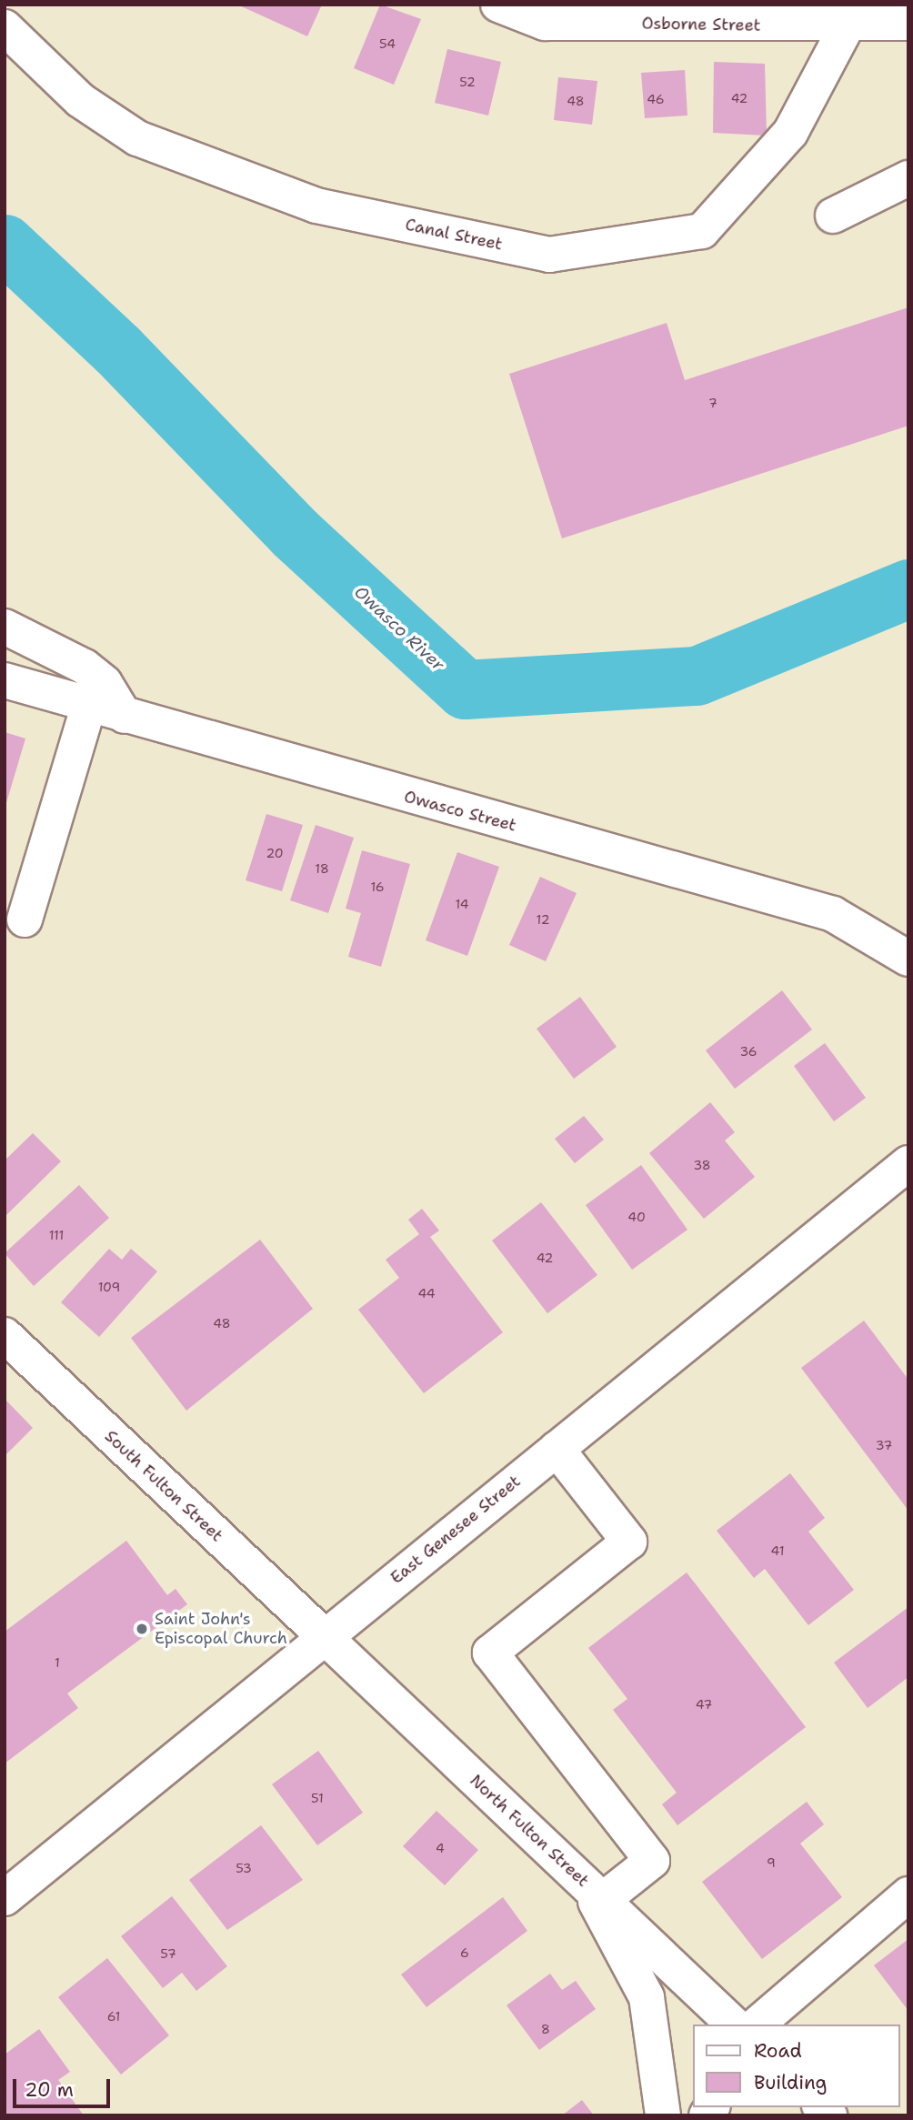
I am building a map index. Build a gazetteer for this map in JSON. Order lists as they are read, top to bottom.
{
  "streets": {
    "main road": [
      "Osborne Street",
      "Canal Street",
      "Owasco Street",
      "South Fulton Street",
      "East Genesee Street",
      "North Fulton Street"
    ]
  },
  "crossings": [
    ["Osborne Street", "Canal Street"],
    ["South Fulton Street", "East Genesee Street"],
    ["South Fulton Street", "North Fulton Street"],
    ["East Genesee Street", "North Fulton Street"]
  ],
  "water": ["Owasco River"],
  "places": ["Saint John's Episcopal Church"],
  "house_numbers": [
    "54",
    "52",
    "42",
    "46",
    "48",
    "7",
    "20",
    "18",
    "16",
    "14",
    "12",
    "36",
    "38",
    "40",
    "111",
    "42",
    "109",
    "44",
    "48",
    "37",
    "41",
    "1",
    "47",
    "51",
    "4",
    "9",
    "53",
    "6",
    "57",
    "61",
    "8"
  ],
  "legend": ["Road", "Building"],
  "scale_bar": "20 m"
}
